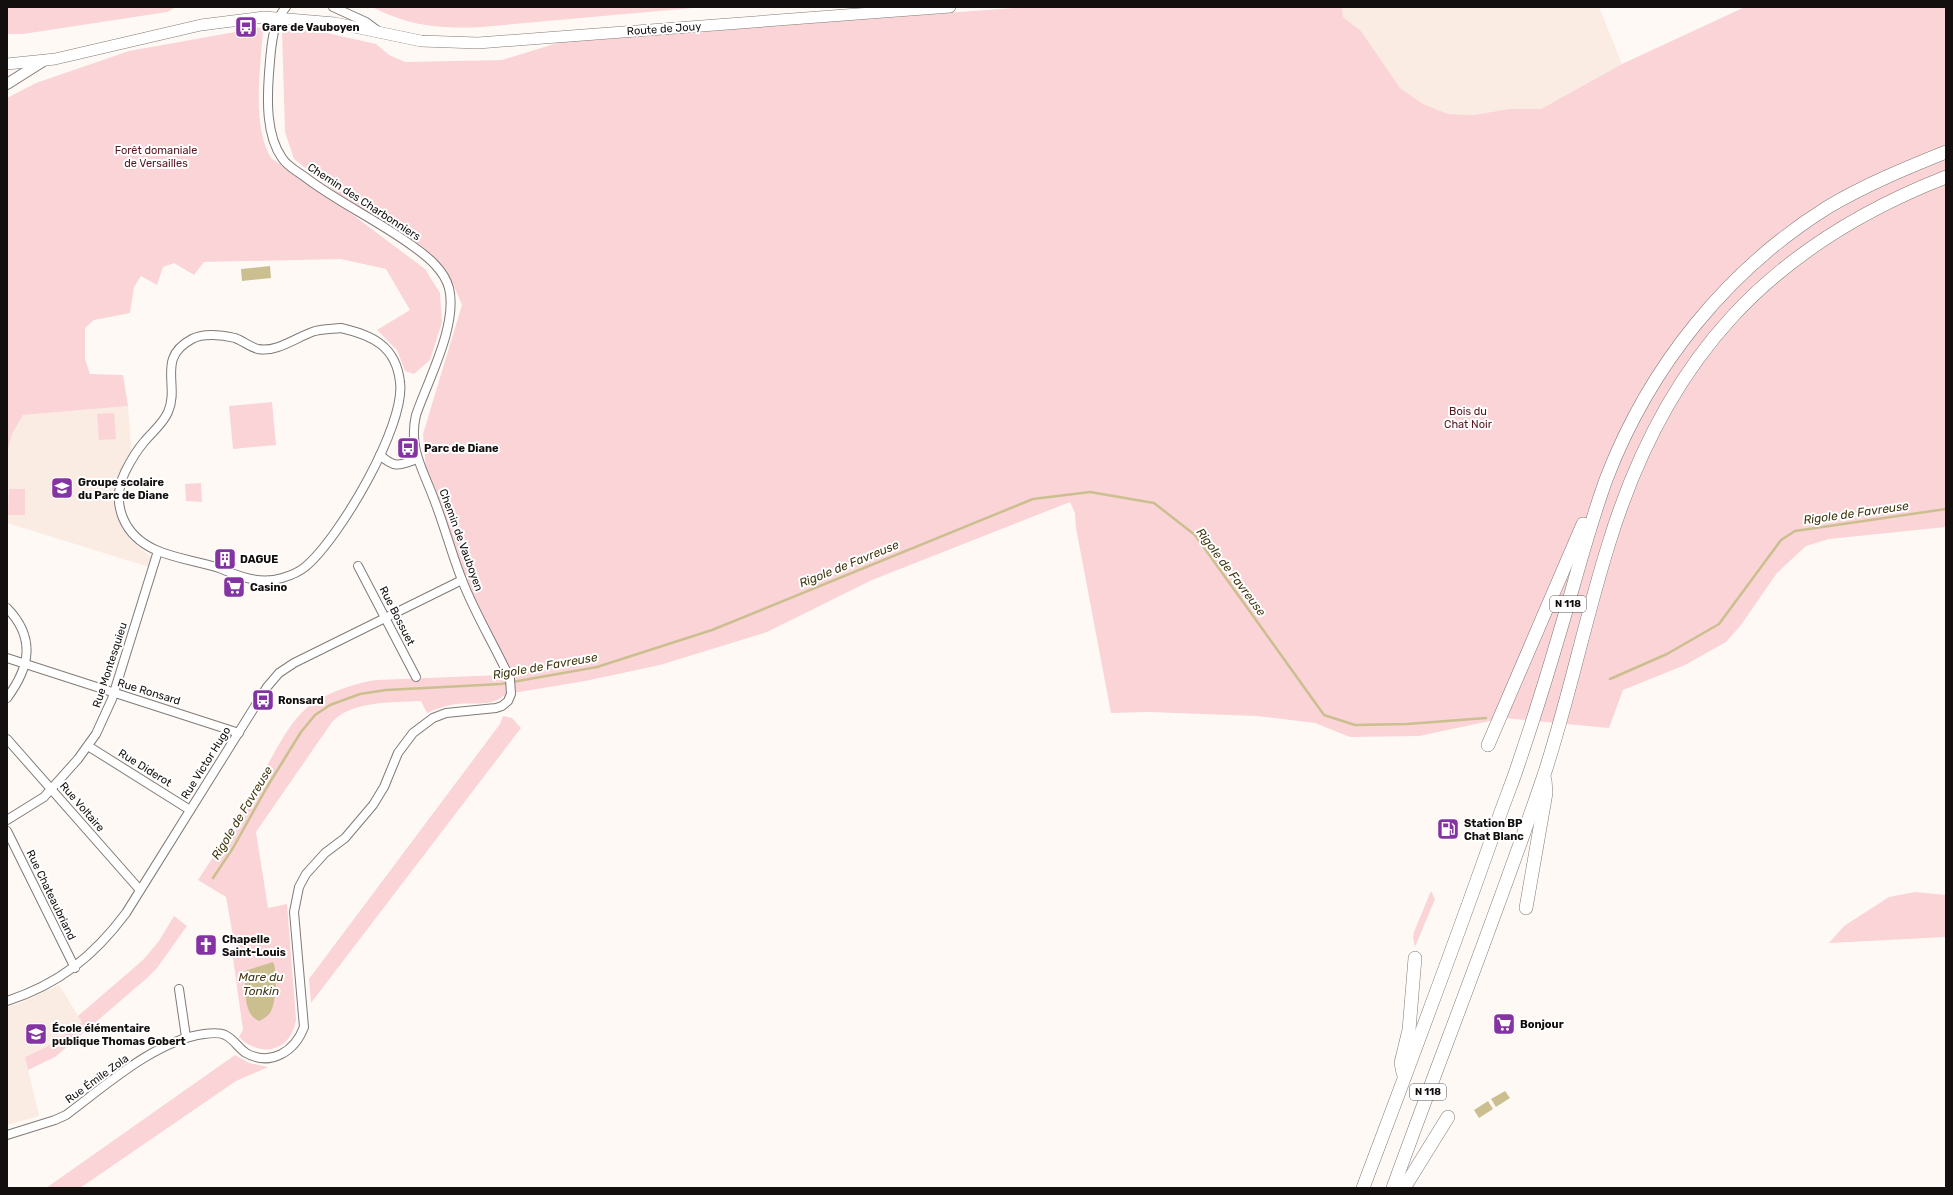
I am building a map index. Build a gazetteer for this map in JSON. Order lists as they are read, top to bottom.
{
  "streets": {
    "highway": ["N 118"],
    "main road": ["Route de Jouy"],
    "street": [
      "Chemin des Charbonniers",
      "Chemin de Vauboyen",
      "Rue Bossuet",
      "Rue Montesquieu",
      "Rue Ronsard",
      "Rue Victor Hugo",
      "Rue Diderot",
      "Rue Voltaire",
      "Rue Chateaubriand",
      "Rue Émile Zola"
    ]
  },
  "crossings": [
    ["Route de Jouy", "Chemin des Charbonniers"],
    ["Chemin des Charbonniers", "Chemin de Vauboyen"],
    ["Chemin de Vauboyen", "Rue Victor Hugo"],
    ["Chemin de Vauboyen", "Rue Émile Zola"],
    ["Rue Bossuet", "Rue Victor Hugo"],
    ["Rue Montesquieu", "Rue Ronsard"],
    ["Rue Montesquieu", "Rue Diderot"],
    ["Rue Montesquieu", "Rue Voltaire"],
    ["Rue Ronsard", "Rue Victor Hugo"],
    ["Rue Victor Hugo", "Rue Diderot"],
    ["Rue Victor Hugo", "Rue Voltaire"],
    ["Rue Victor Hugo", "Rue Chateaubriand"]
  ],
  "water": ["Rigole de Favreuse", "Mare du Tonkin"],
  "parks": ["Forêt domaniale de Versailles", "Bois du Chat Noir"],
  "places": {
    "bus stop": ["Gare de Vauboyen", "Parc de Diane", "Ronsard"],
    "school or university": ["Groupe scolaire du Parc de Diane", "École élémentaire publique Thomas Gobert"],
    "building": ["DAGUE"],
    "supermarket": ["Casino", "Bonjour"],
    "fuel station": ["Station BP Chat Blanc"],
    "church": ["Chapelle Saint-Louis"]
  }
}
